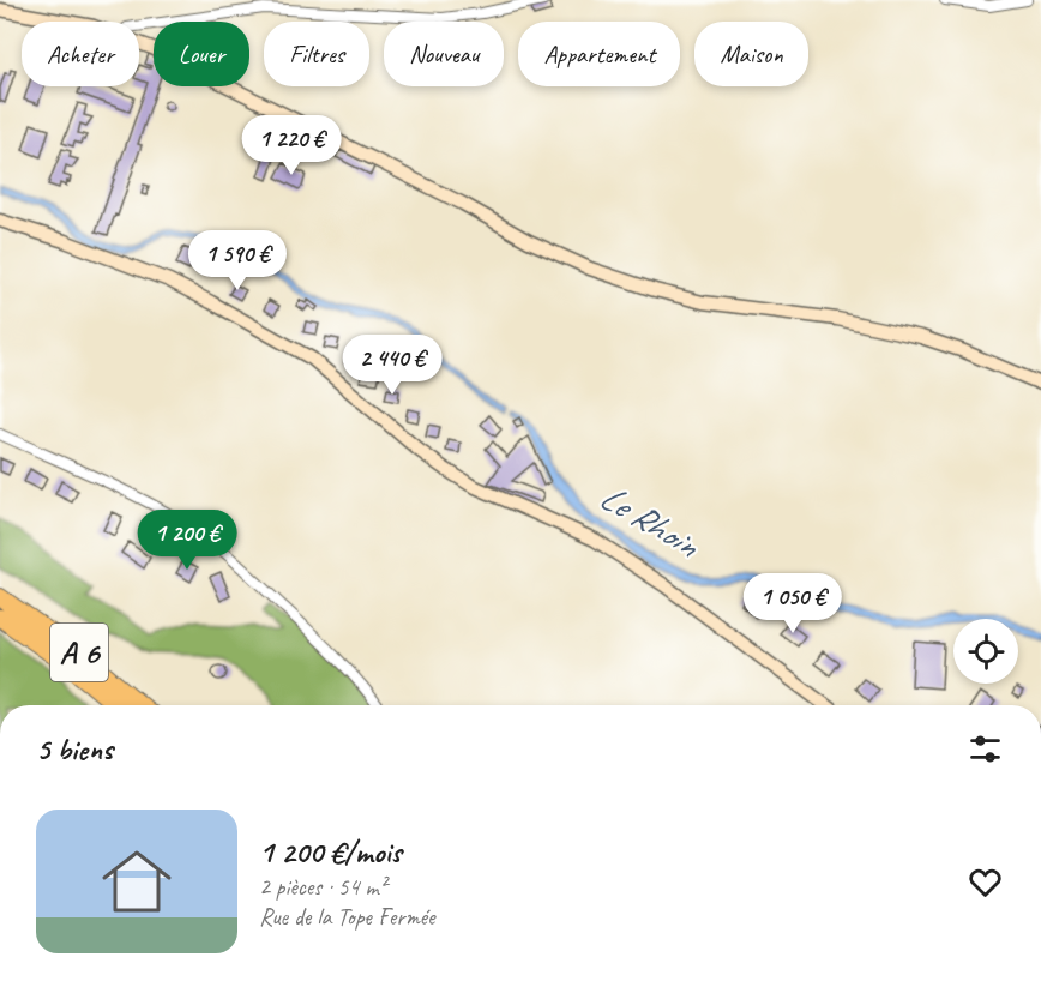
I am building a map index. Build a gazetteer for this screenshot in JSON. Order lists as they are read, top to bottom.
{
  "streets": {
    "highway": ["A 6"]
  },
  "water": ["Le Rhoin"],
  "page": {
    "chip": [
      "Acheter",
      "Louer",
      "Filtres",
      "Nouveau",
      "Appartement",
      "Maison"
    ],
    "price": [
      "1 220 €",
      "1 590 €",
      "2 440 €",
      "1 200 €",
      "1 050 €"
    ],
    "heading": "5 biens",
    "list": [
      {
        "name": "1 200 €/mois",
        "note": "2 pièces · 54 m² · Rue de la Tope Fermée"
      }
    ]
  }
}
